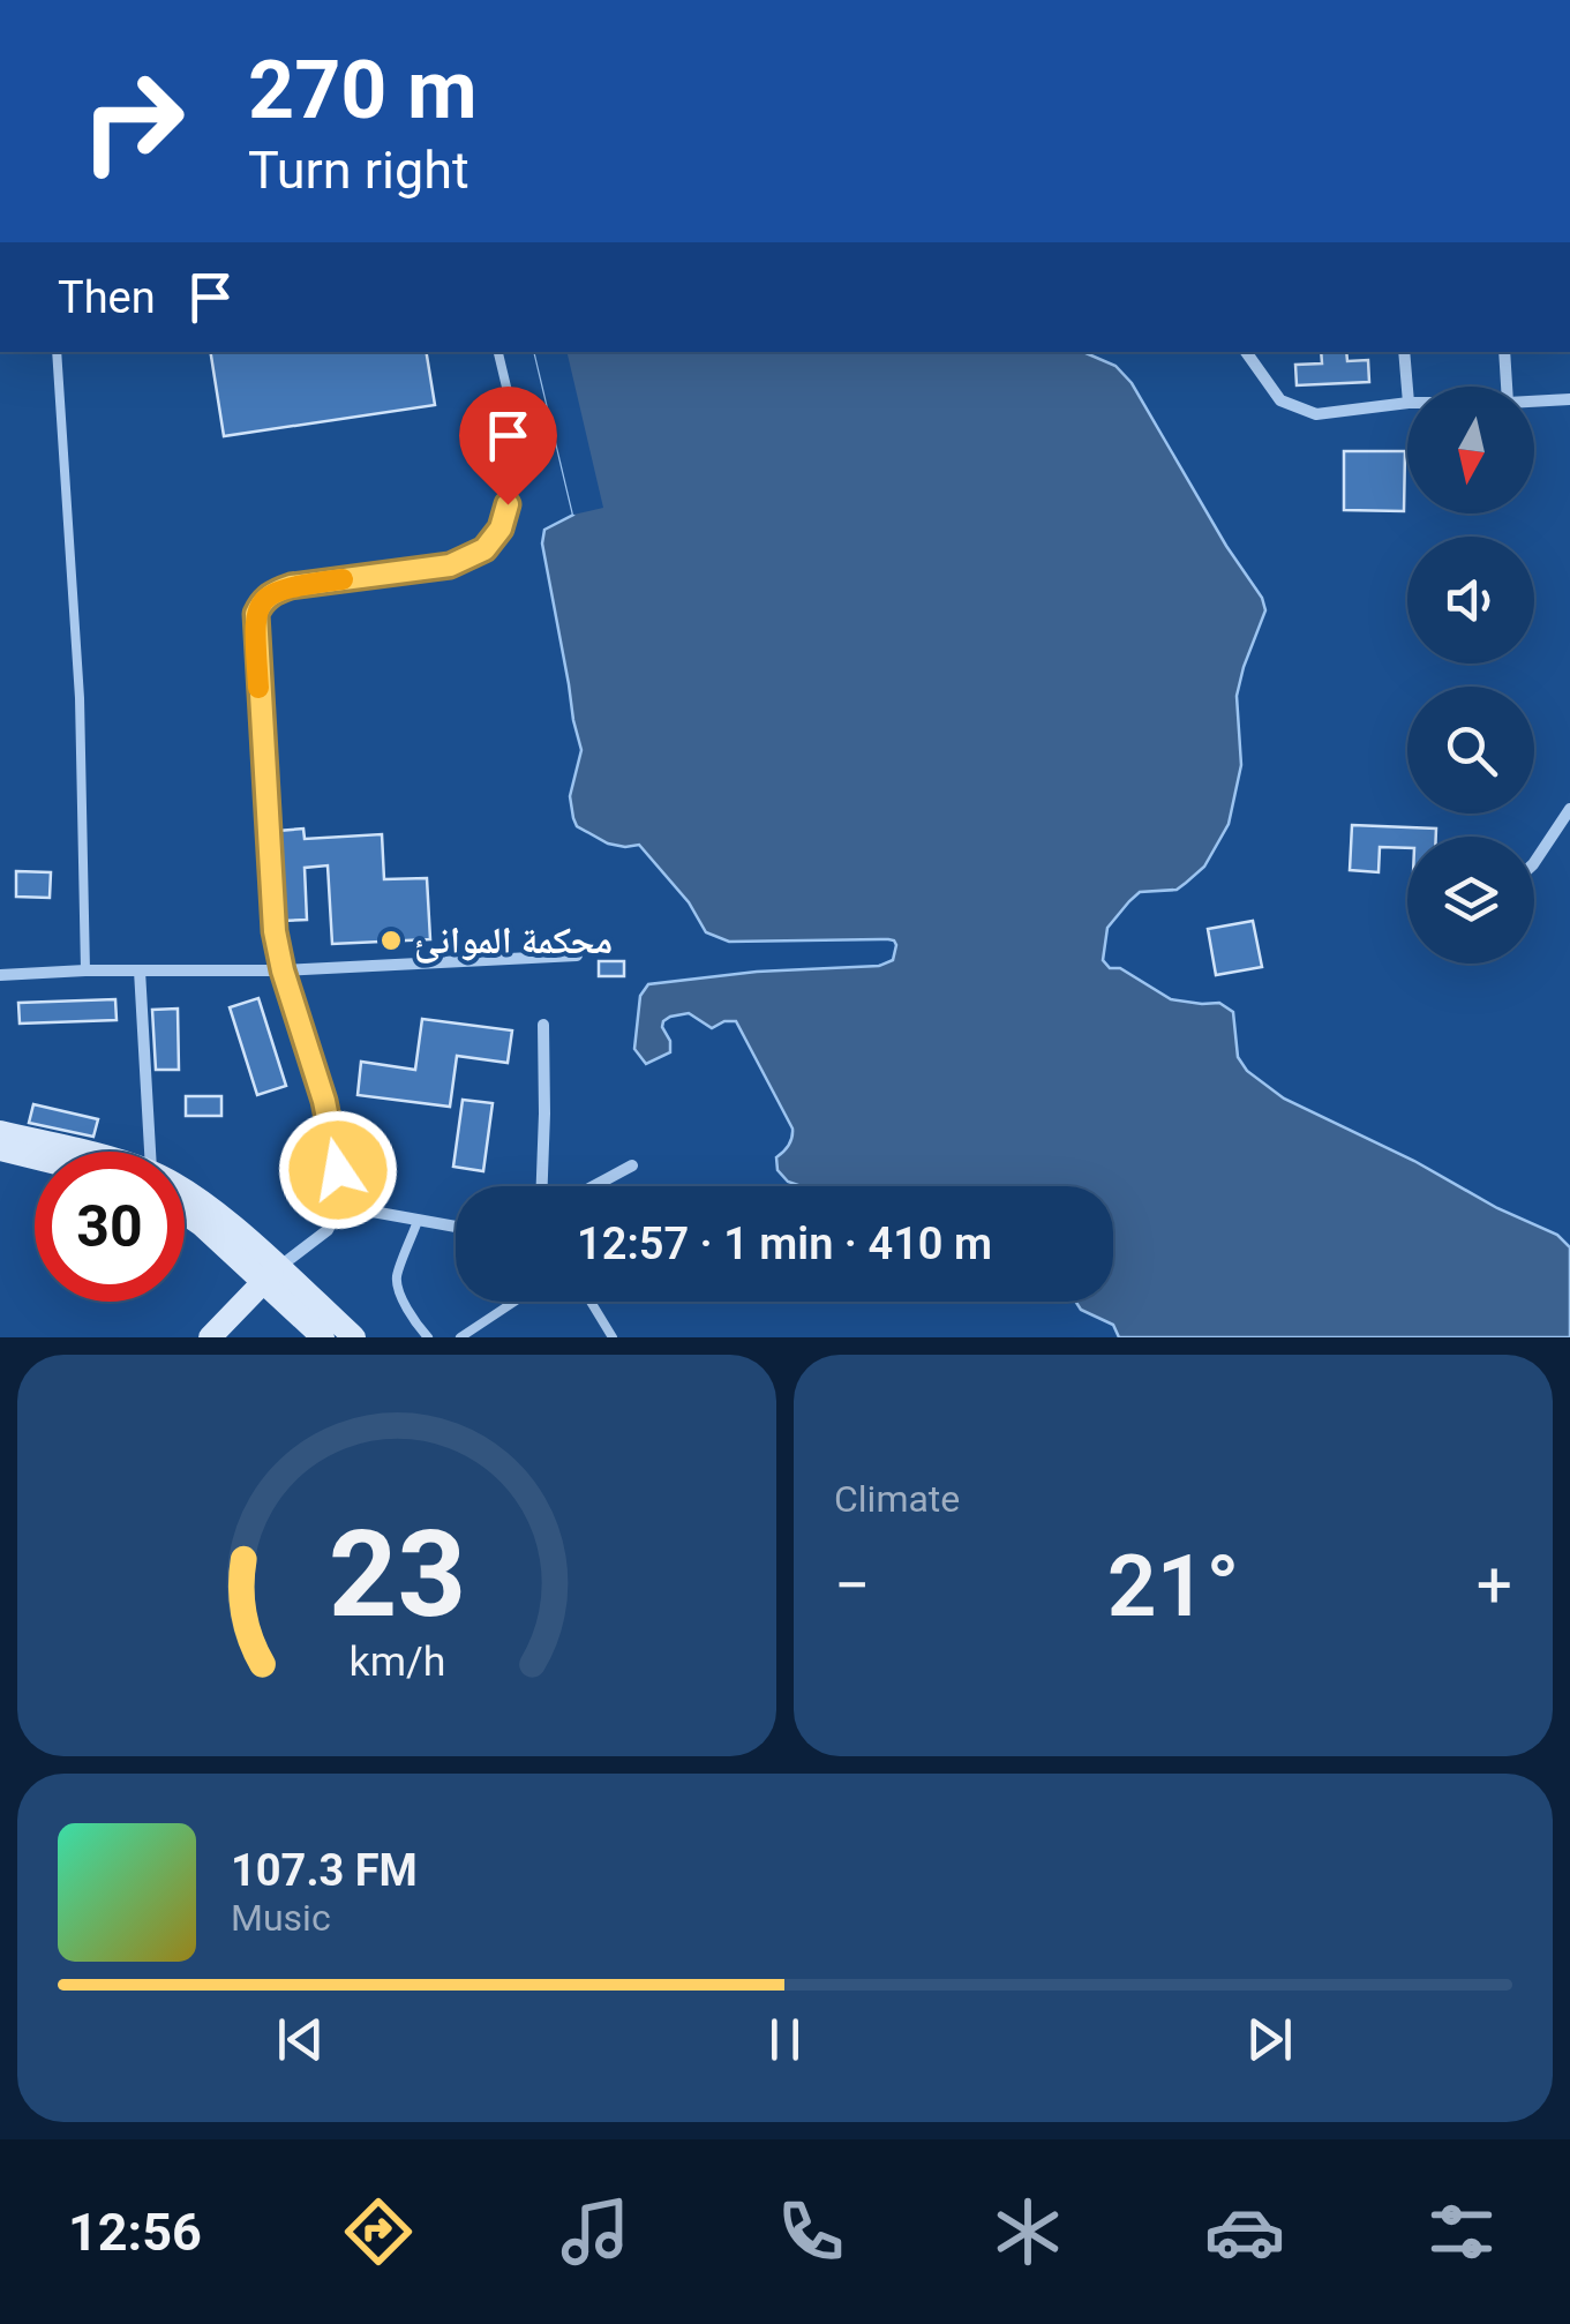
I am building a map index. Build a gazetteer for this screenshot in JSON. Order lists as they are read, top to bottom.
{
  "places": ["محكمة الموانئ"],
  "north": "bottom",
  "page": {
    "turn": ["270 m", "Turn right"],
    "then": "Then",
    "limit": "30",
    "trip": "12:57 · 1 min · 410 m",
    "tile": "Climate",
    "heat": ["−", "21°", "+"],
    "song": ["107.3 FM", "Music"],
    "tabs": "12:56",
    "gauge": ["23", "km/h"]
  }
}
